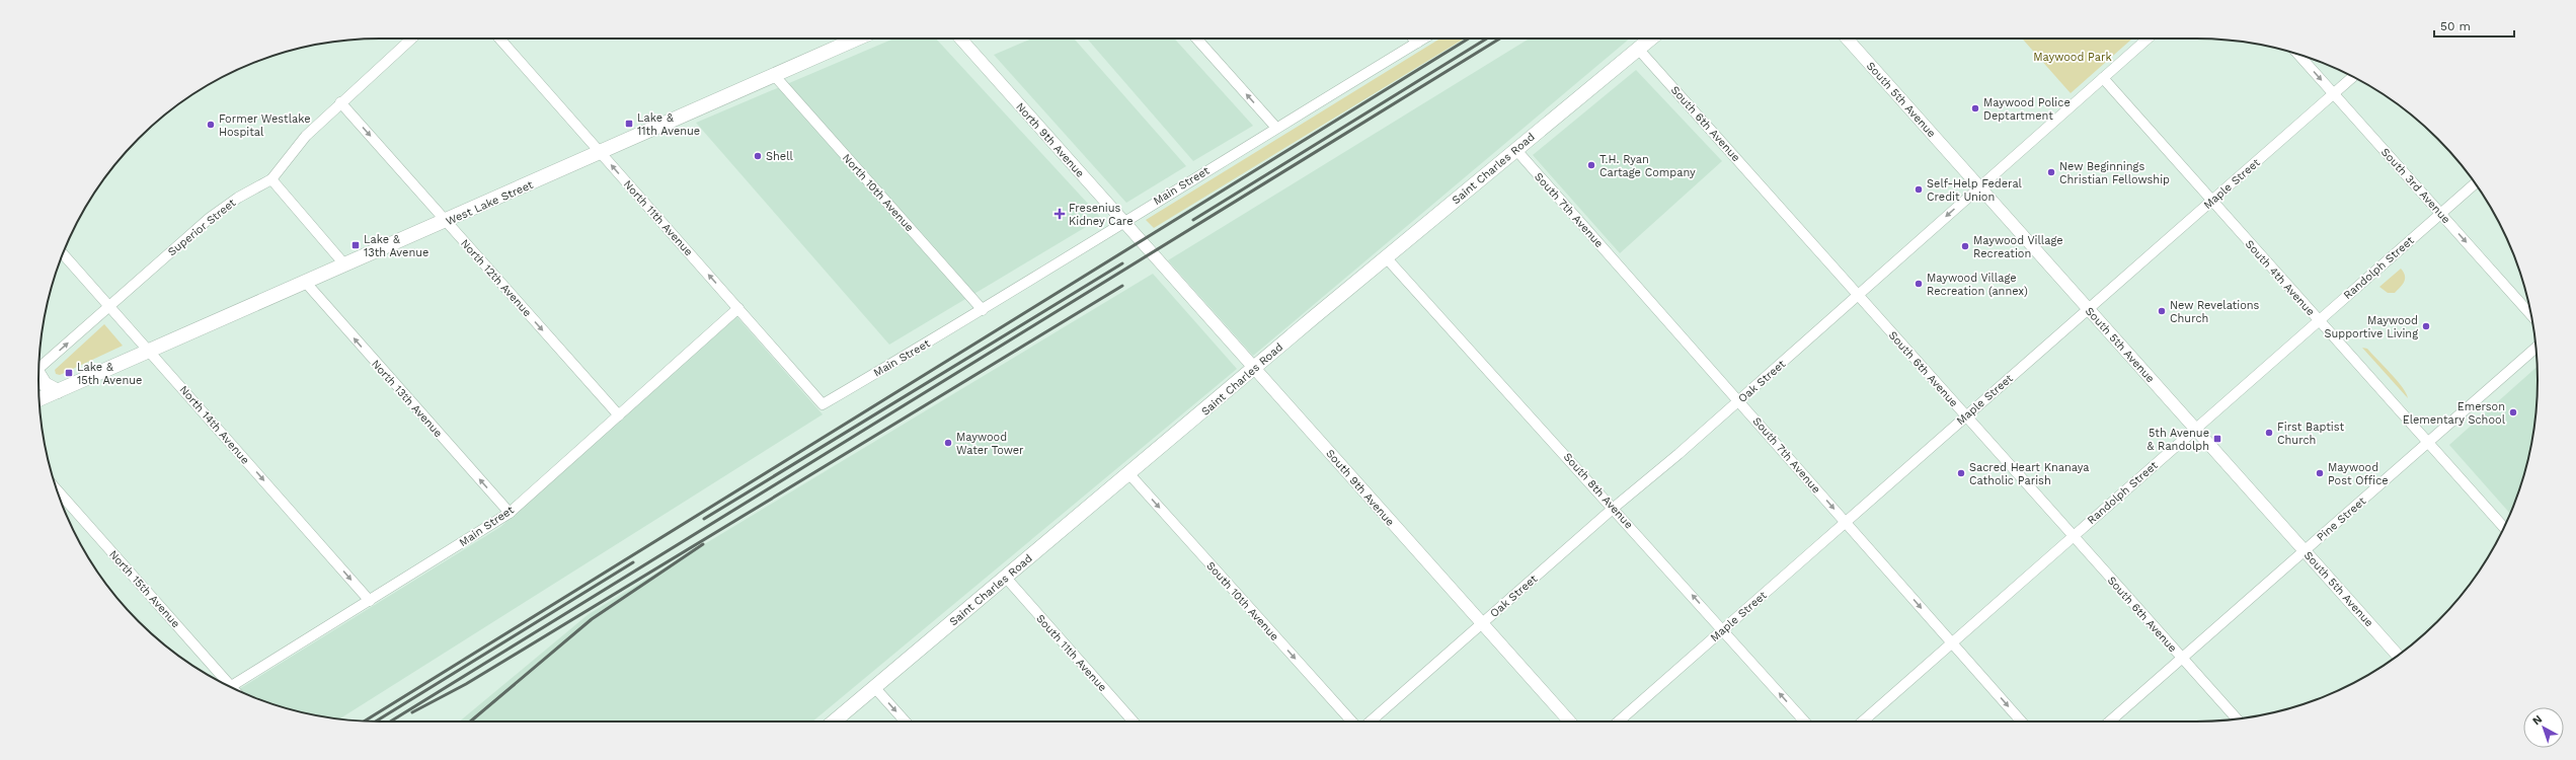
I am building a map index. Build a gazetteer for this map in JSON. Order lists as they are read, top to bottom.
{
  "streets": {
    "main road": ["Saint Charles Road", "West Lake Street"],
    "street": [
      "South 5th Avenue",
      "South 6th Avenue",
      "North 9th Avenue",
      "Maple Street",
      "Main Street",
      "South 3rd Avenue",
      "North 10th Avenue",
      "South 7th Avenue",
      "North 11th Avenue",
      "Superior Street",
      "Randolph Street",
      "North 12th Avenue",
      "South 4th Avenue",
      "Oak Street",
      "North 13th Avenue",
      "North 14th Avenue",
      "South 9th Avenue",
      "South 8th Avenue",
      "Pine Street",
      "North 15th Avenue",
      "South 10th Avenue",
      "South 11th Avenue"
    ]
  },
  "crossings": [
    ["South 5th Avenue", "Maple Street"],
    ["South 5th Avenue", "Randolph Street"],
    ["South 5th Avenue", "Oak Street"],
    ["South 5th Avenue", "Pine Street"],
    ["South 6th Avenue", "Saint Charles Road"],
    ["South 6th Avenue", "Maple Street"],
    ["South 6th Avenue", "Randolph Street"],
    ["South 6th Avenue", "Oak Street"],
    ["South 6th Avenue", "Pine Street"],
    ["North 9th Avenue", "Main Street"],
    ["North 9th Avenue", "South 9th Avenue"],
    ["Saint Charles Road", "South 7th Avenue"],
    ["Saint Charles Road", "South 9th Avenue"],
    ["Saint Charles Road", "South 8th Avenue"],
    ["Saint Charles Road", "South 10th Avenue"],
    ["Saint Charles Road", "South 11th Avenue"],
    ["Maple Street", "South 3rd Avenue"],
    ["Maple Street", "South 7th Avenue"],
    ["Maple Street", "South 4th Avenue"],
    ["Maple Street", "South 8th Avenue"],
    ["Main Street", "North 10th Avenue"],
    ["Main Street", "North 11th Avenue"],
    ["Main Street", "North 12th Avenue"],
    ["Main Street", "North 13th Avenue"],
    ["Main Street", "North 14th Avenue"],
    ["South 3rd Avenue", "Randolph Street"],
    ["North 10th Avenue", "West Lake Street"],
    ["West Lake Street", "North 11th Avenue"],
    ["West Lake Street", "North 12th Avenue"],
    ["West Lake Street", "North 13th Avenue"],
    ["West Lake Street", "North 14th Avenue"],
    ["South 7th Avenue", "Randolph Street"],
    ["South 7th Avenue", "Oak Street"],
    ["Superior Street", "North 12th Avenue"],
    ["Superior Street", "North 14th Avenue"],
    ["Randolph Street", "South 4th Avenue"],
    ["South 4th Avenue", "Oak Street"],
    ["South 4th Avenue", "Pine Street"],
    ["Oak Street", "South 9th Avenue"],
    ["Oak Street", "South 8th Avenue"]
  ],
  "one_way": [
    "South 3rd Avenue",
    "South 7th Avenue",
    "North 11th Avenue",
    "North 12th Avenue",
    "North 13th Avenue",
    "North 14th Avenue",
    "South 8th Avenue",
    "South 10th Avenue"
  ],
  "parks": ["Maywood Park"],
  "places": {
    "other": [
      "Maywood Police Deptartment",
      "Former Westlake Hospital",
      "Shell",
      "T.H. Ryan Cartage Company",
      "New Beginnings Christian Fellowship",
      "Self-Help Federal Credit Union",
      "Maywood Village Recreation",
      "Maywood Village Recreation (annex)",
      "New Revelations Church",
      "Maywood Supportive Living",
      "Emerson Elementary School",
      "First Baptist Church",
      "Maywood Water Tower",
      "Sacred Heart Knanaya Catholic Parish",
      "Maywood Post Office"
    ],
    "transit": [
      "Lake & 11th Avenue",
      "Lake & 13th Avenue",
      "Lake & 15th Avenue",
      "5th Avenue & Randolph"
    ],
    "health": ["Fresenius Kidney Care"]
  },
  "scale_bar": "50 m",
  "north": "top left"
}
